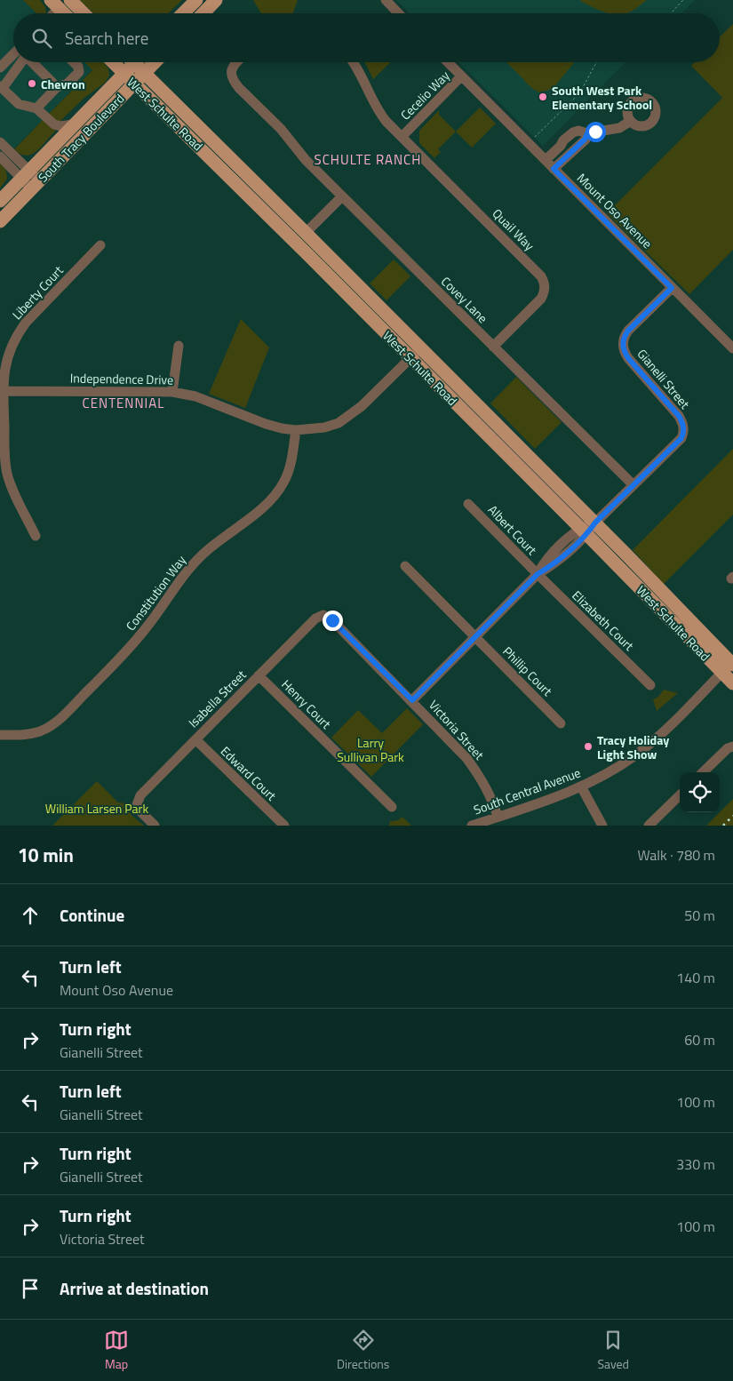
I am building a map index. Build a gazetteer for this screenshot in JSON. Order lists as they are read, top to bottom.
{
  "streets": {
    "main road": ["West Schulte Road", "South Tracy Boulevard"],
    "street": [
      "Cecelio Way",
      "Mount Oso Avenue",
      "Quail Way",
      "Liberty Court",
      "Covey Lane",
      "Independence Drive",
      "Gianelli Street",
      "Albert Court",
      "Constitution Way",
      "Elizabeth Court",
      "Phillip Court",
      "Isabella Street",
      "Henry Court",
      "Victoria Street",
      "Edward Court",
      "South Central Avenue"
    ]
  },
  "crossings": [
    ["Cecelio Way", "Mount Oso Avenue"],
    ["Cecelio Way", "Quail Way"],
    ["West Schulte Road", "South Tracy Boulevard"],
    ["West Schulte Road", "Independence Drive"],
    ["West Schulte Road", "Gianelli Street"],
    ["West Schulte Road", "South Central Avenue"],
    ["Mount Oso Avenue", "Gianelli Street"],
    ["Quail Way", "Covey Lane"],
    ["Liberty Court", "Independence Drive"],
    ["Covey Lane", "Gianelli Street"],
    ["Independence Drive", "Constitution Way"],
    ["Gianelli Street", "Albert Court"],
    ["Gianelli Street", "Elizabeth Court"],
    ["Gianelli Street", "Phillip Court"],
    ["Gianelli Street", "Victoria Street"],
    ["Albert Court", "Elizabeth Court"],
    ["Isabella Street", "Henry Court"],
    ["Isabella Street", "Victoria Street"],
    ["Isabella Street", "Edward Court"],
    ["Victoria Street", "South Central Avenue"]
  ],
  "districts": ["SCHULTE RANCH", "CENTENNIAL"],
  "parks": ["Larry Sullivan Park", "William Larsen Park"],
  "places": ["Chevron", "South West Park Elementary School", "Tracy Holiday Light Show"],
  "page": {
    "search": "Search here",
    "heading": ["10 min", "Walk · 780 m"],
    "list": [
      ["Continue", "50 m"],
      ["Turn left", "Mount Oso Avenue", "140 m"],
      ["Turn right", "Gianelli Street", "60 m"],
      ["Turn left", "Gianelli Street", "100 m"],
      ["Turn right", "Gianelli Street", "330 m"],
      ["Turn right", "Victoria Street", "100 m"],
      "Arrive at destination"
    ],
    "nav": ["Map", "Directions", "Saved"]
  }
}
